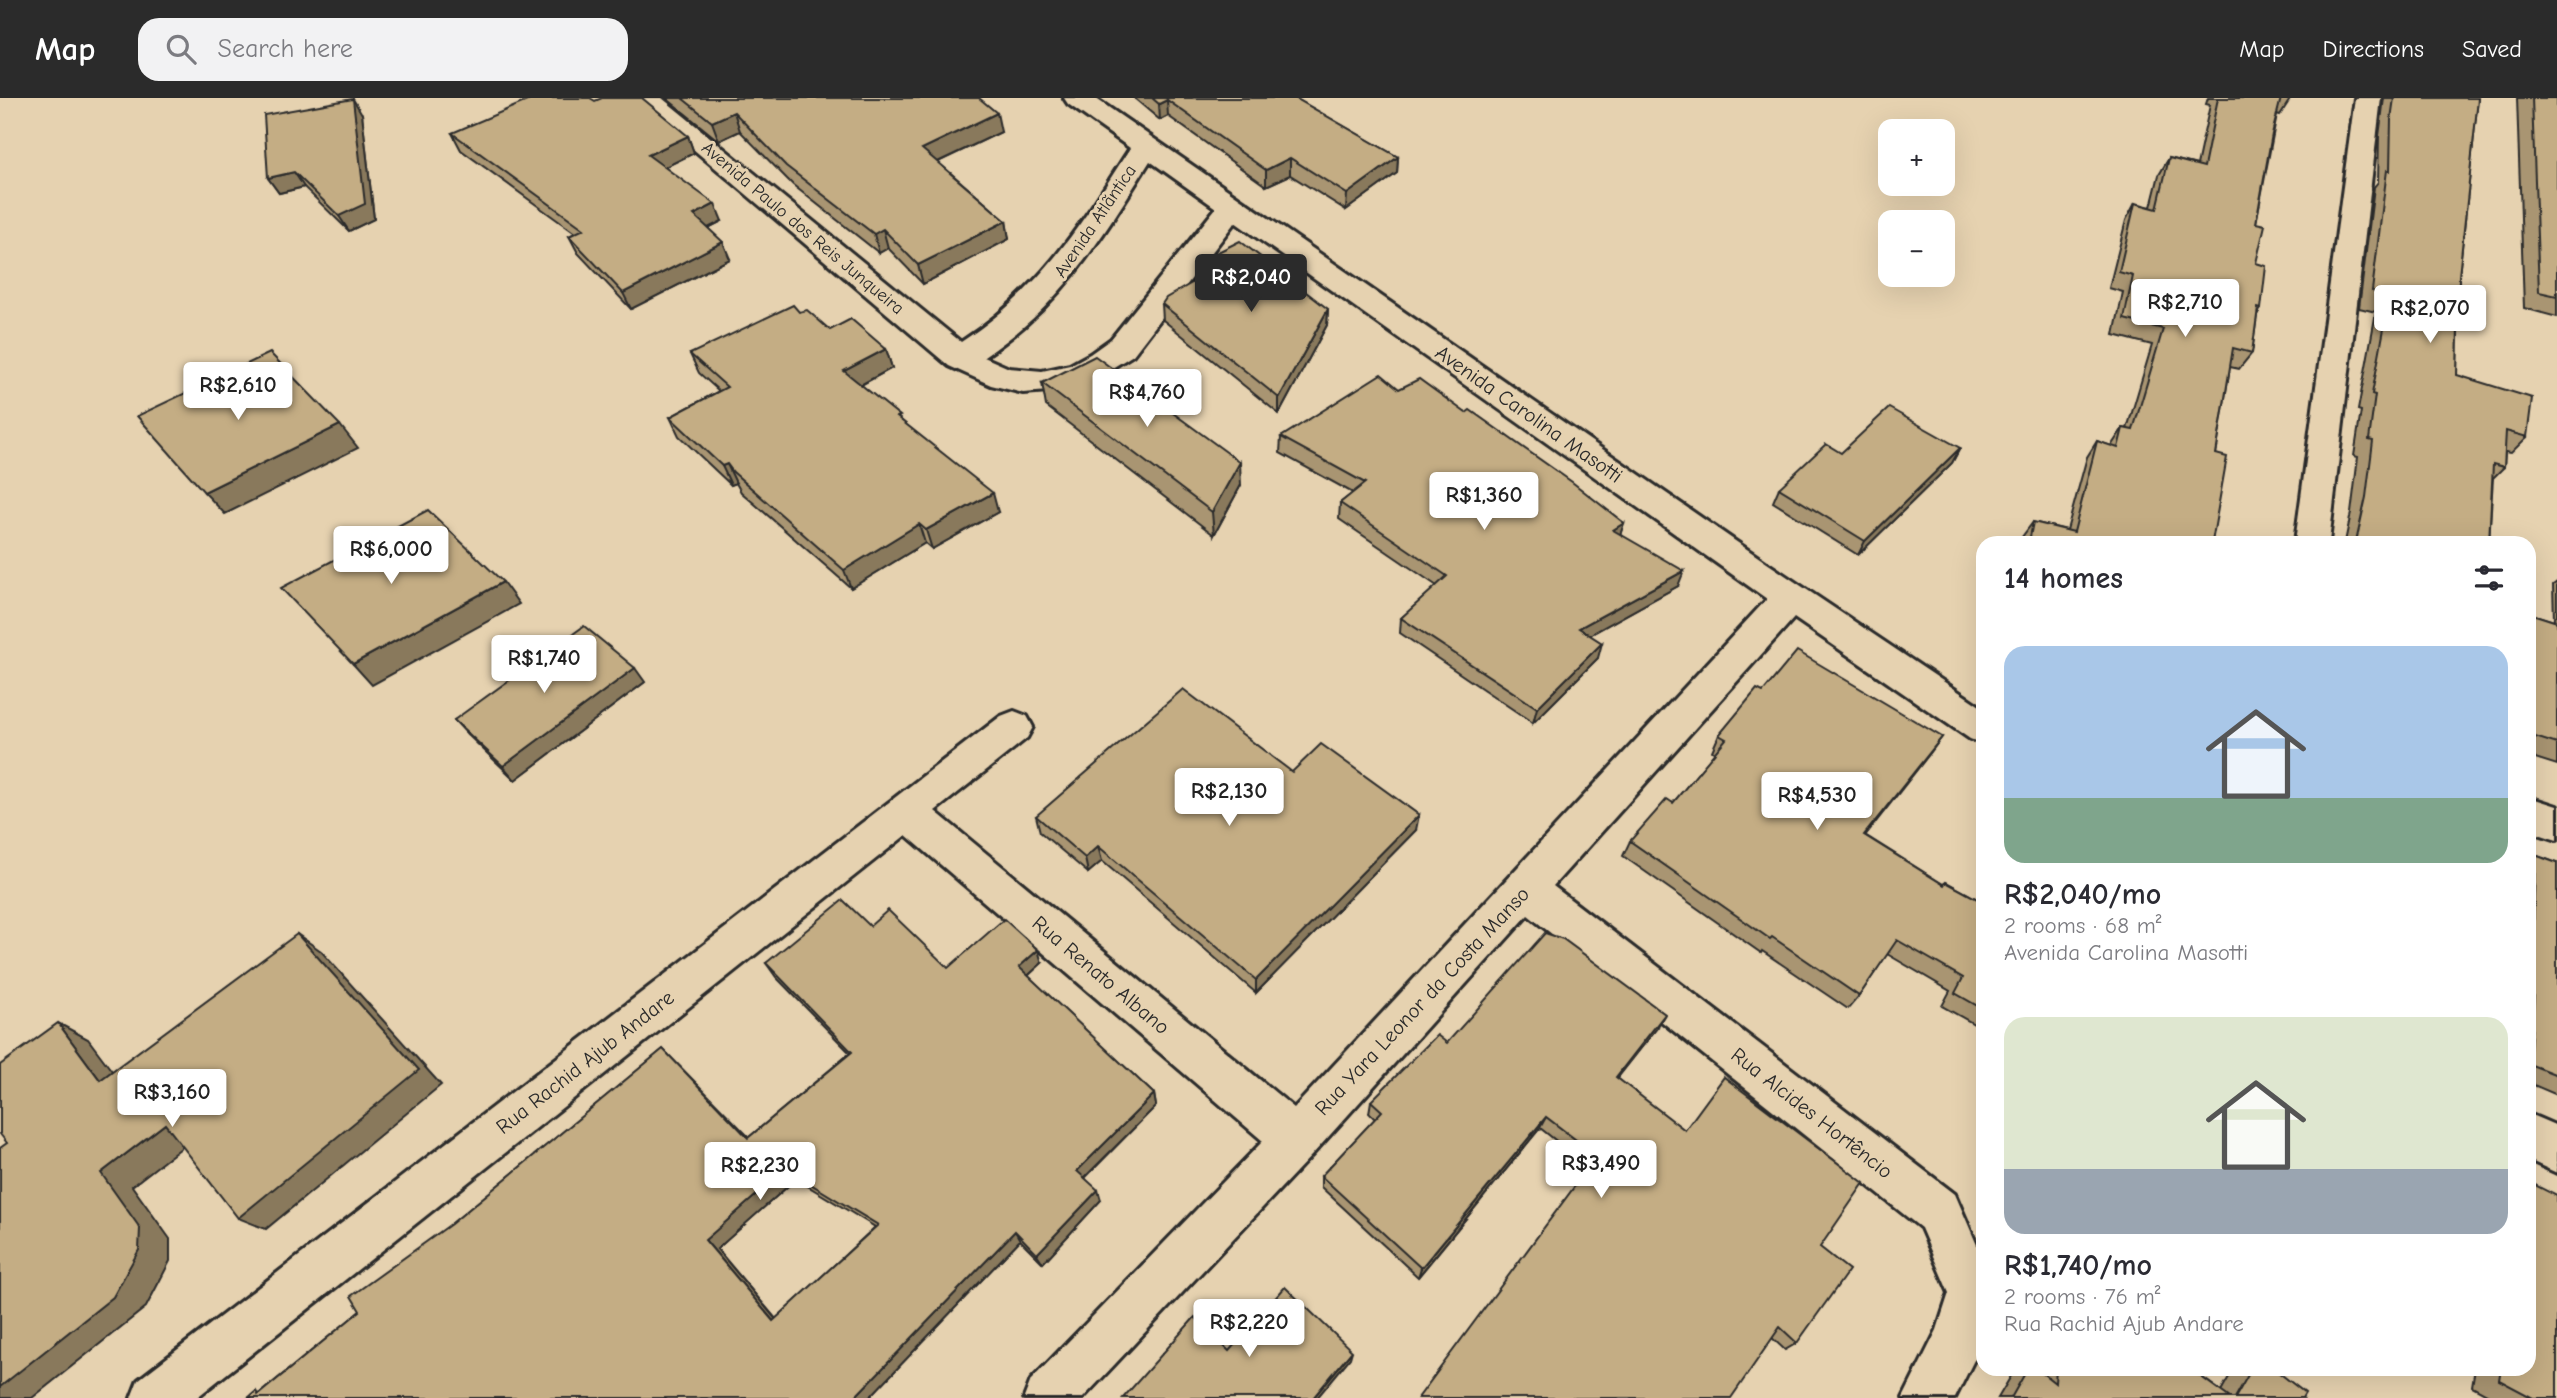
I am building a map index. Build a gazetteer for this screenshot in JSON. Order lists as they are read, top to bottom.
{
  "streets": {
    "street": [
      "Avenida Atlãntica",
      "Avenida Paulo dos Reis Junqueira",
      "Avenida Carolina Masotti",
      "Rua Renato Albano",
      "Rua Yara Leonor da Costa Manso",
      "Rua Rachid Ajub Andare",
      "Rua Alcides Hortêncio"
    ]
  },
  "crossings": [
    ["Avenida Atlãntica", "Avenida Paulo dos Reis Junqueira"],
    ["Avenida Atlãntica", "Avenida Carolina Masotti"],
    ["Avenida Carolina Masotti", "Rua Yara Leonor da Costa Manso"],
    ["Rua Renato Albano", "Rua Yara Leonor da Costa Manso"],
    ["Rua Renato Albano", "Rua Rachid Ajub Andare"],
    ["Rua Yara Leonor da Costa Manso", "Rua Alcides Hortêncio"]
  ],
  "page": {
    "header": "Map",
    "search": "Search here",
    "nav": ["Map", "Directions", "Saved"],
    "map_buttons": ["+", "−"],
    "price": [
      "R$2,040",
      "R$2,710",
      "R$2,070",
      "R$2,610",
      "R$4,760",
      "R$1,360",
      "R$6,000",
      "R$1,740",
      "R$2,130",
      "R$4,530",
      "R$3,160",
      "R$3,490",
      "R$2,230",
      "R$2,220"
    ],
    "heading": "14 homes",
    "list": [
      {
        "name": "R$2,040/mo",
        "note": "2 rooms · 68 m² · Avenida Carolina Masotti"
      },
      {
        "name": "R$1,740/mo",
        "note": "2 rooms · 76 m² · Rua Rachid Ajub Andare"
      }
    ]
  }
}
